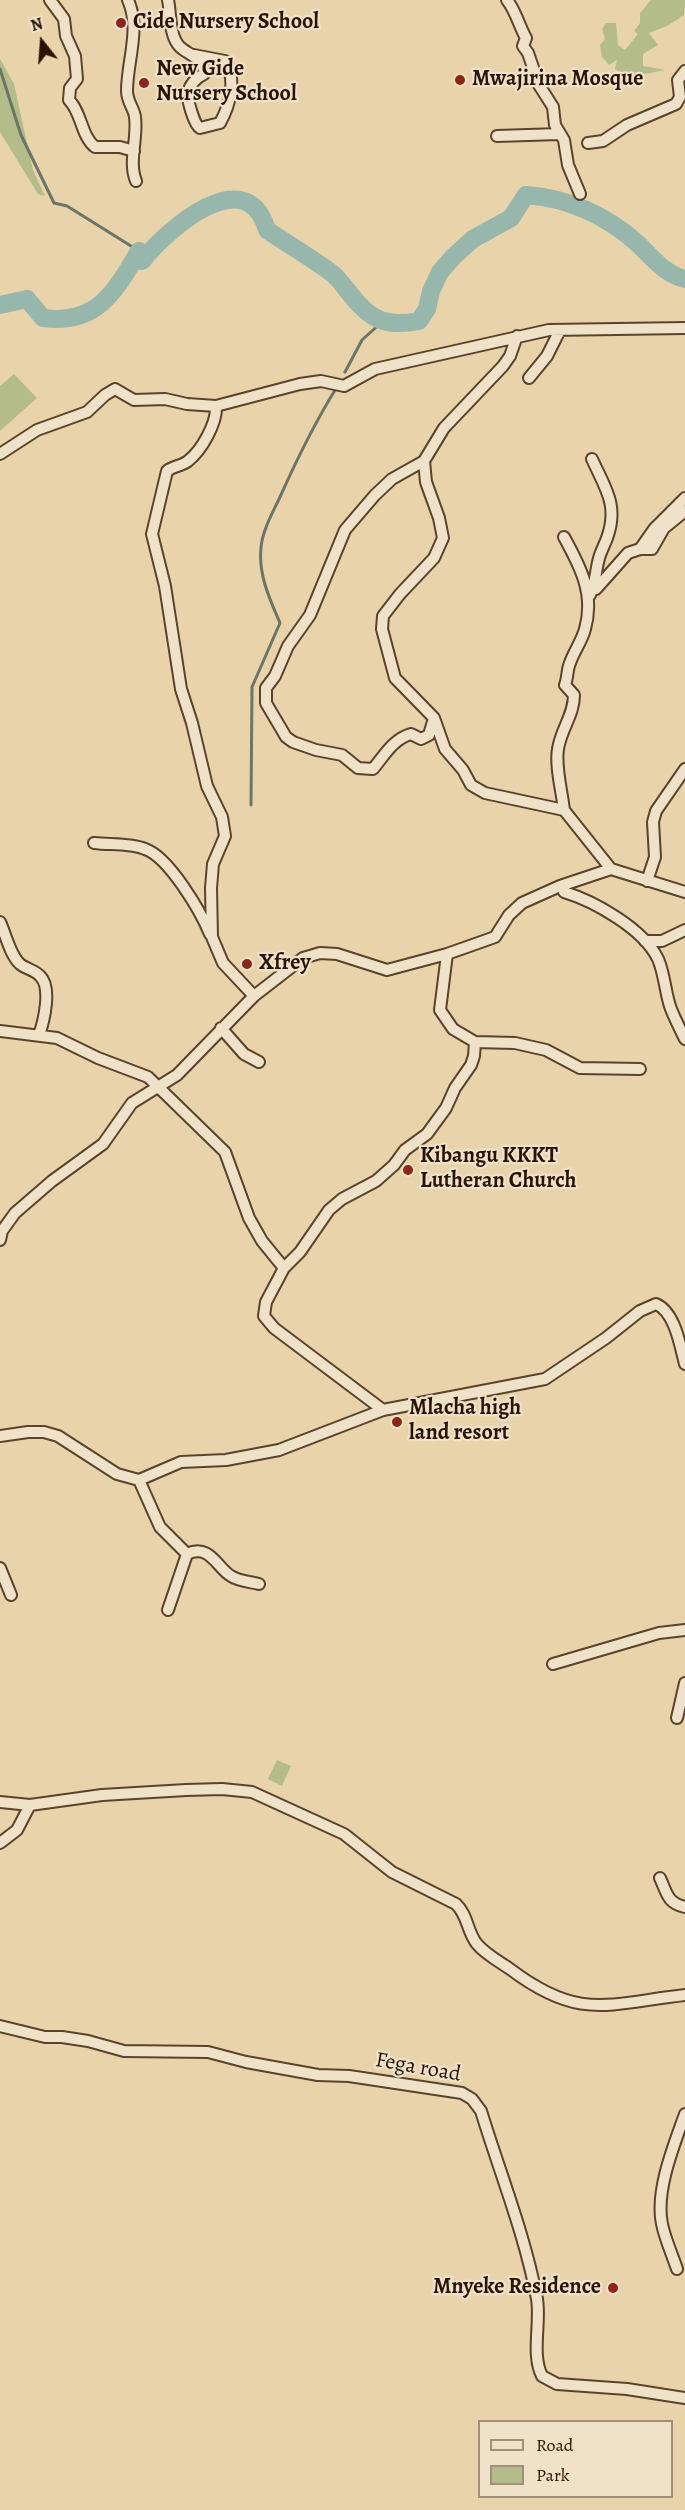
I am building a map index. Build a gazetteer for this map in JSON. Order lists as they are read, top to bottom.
{
  "streets": {
    "street": ["Fega road"]
  },
  "places": [
    "Cide Nursery School",
    "Mwajirina Mosque",
    "New Gide Nursery School",
    "Xfrey",
    "Kibangu KKKT Lutheran Church",
    "Mlacha high land resort",
    "Mnyeke Residence"
  ],
  "legend": ["Road", "Park"],
  "north": "top"
}
